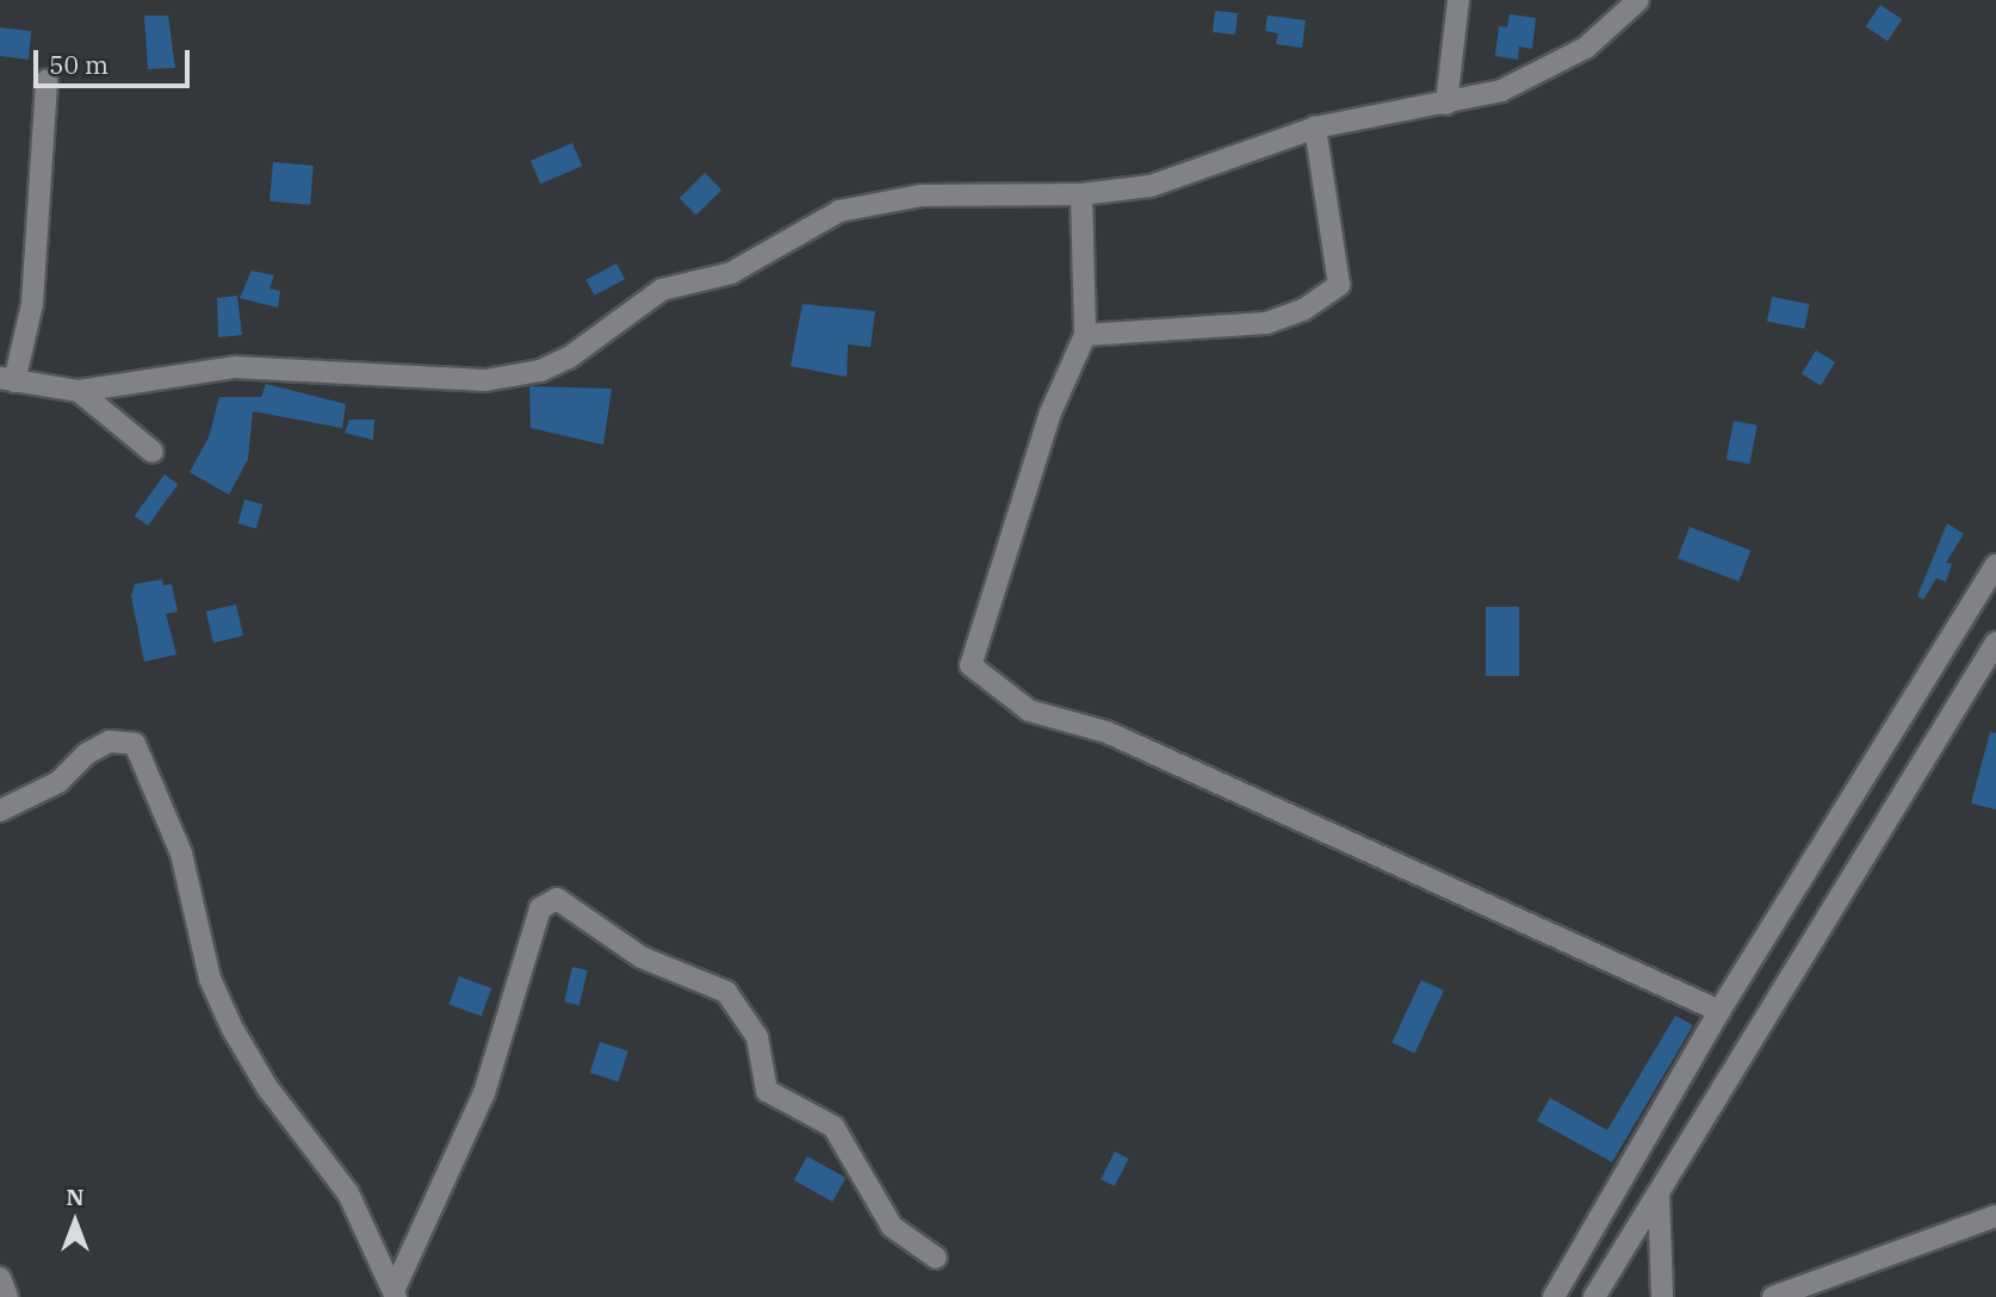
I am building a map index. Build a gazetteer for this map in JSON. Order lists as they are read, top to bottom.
{
  "scale_bar": "50 m",
  "north": "top"
}
